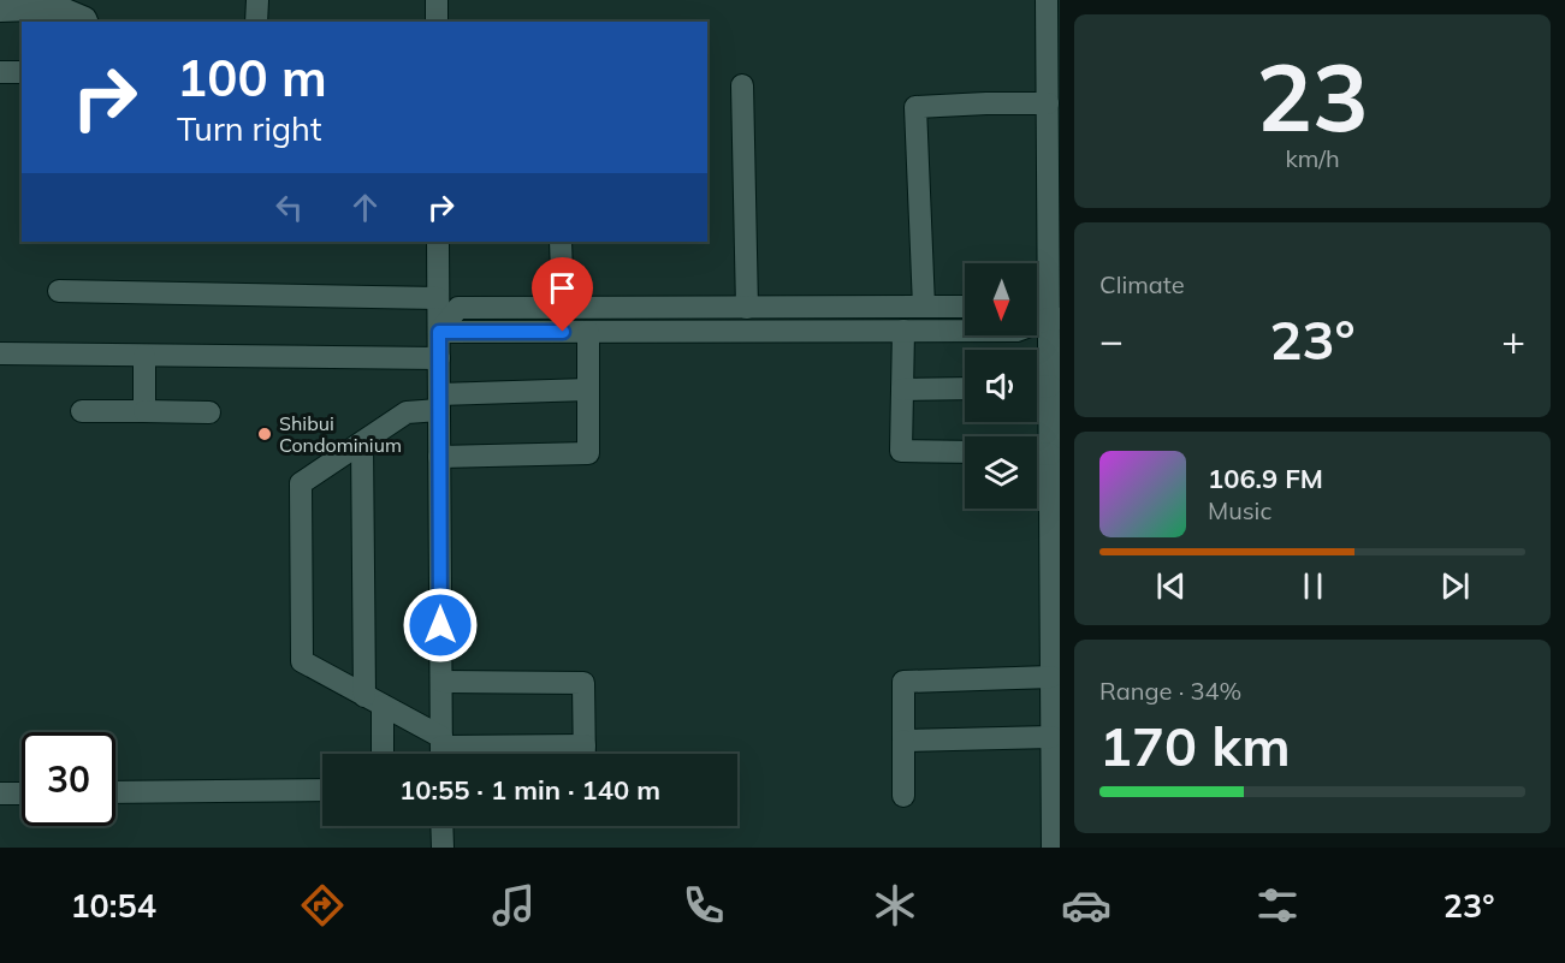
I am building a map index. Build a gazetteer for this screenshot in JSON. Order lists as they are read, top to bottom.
{
  "places": ["Shibui Condominium"],
  "north": "bottom",
  "page": {
    "tile": [
      ["23", "km/h"],
      "Climate",
      ["Range · 34%", "170 km"]
    ],
    "turn": ["100 m", "Turn right"],
    "heat": ["−", "23°", "+"],
    "song": ["106.9 FM", "Music"],
    "limit": "30",
    "trip": "10:55 · 1 min · 140 m",
    "tabs": ["10:54", "23°"]
  }
}
